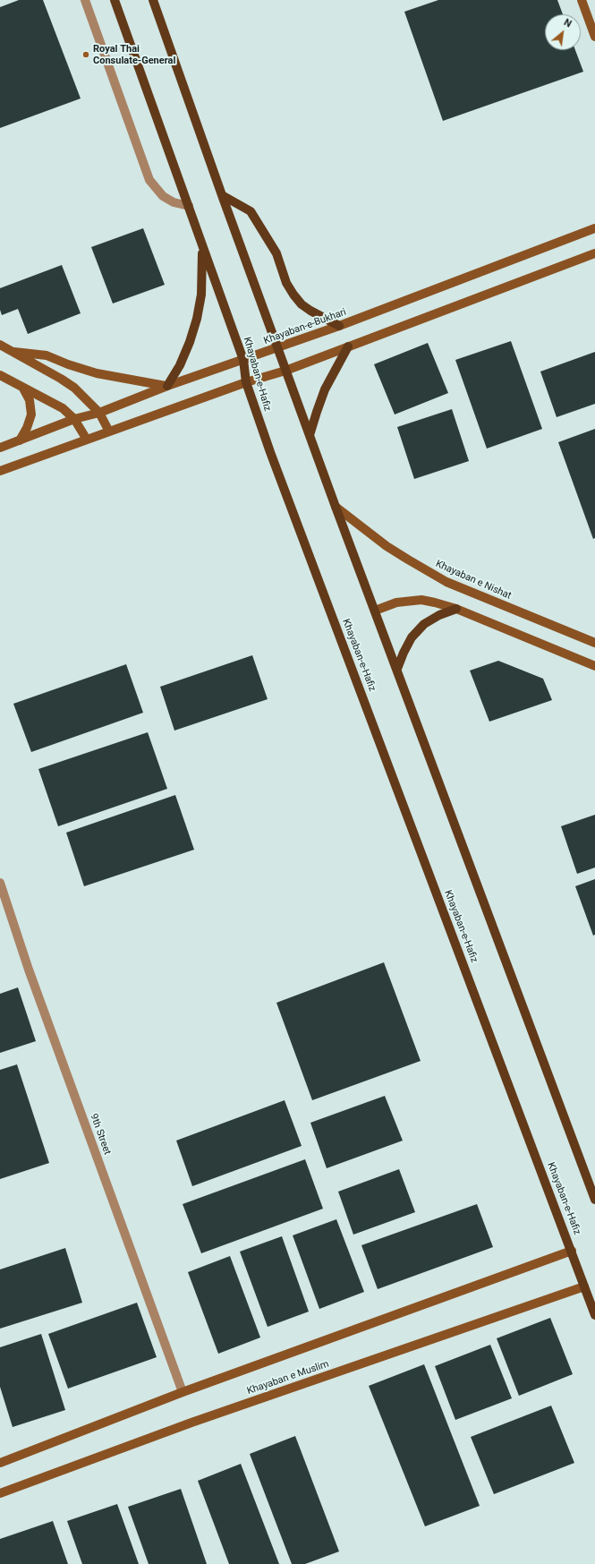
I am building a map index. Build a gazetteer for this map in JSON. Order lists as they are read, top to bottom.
{
  "streets": {
    "main road": ["Khayaban-e-Hafiz"],
    "street": [
      "Khayaban-e-Bukhari",
      "Khayaban e Nishat",
      "9th Street",
      "Khayaban e Muslim"
    ]
  },
  "crossings": [
    ["Khayaban-e-Bukhari", "Khayaban-e-Hafiz"],
    ["Khayaban-e-Hafiz", "Khayaban e Muslim"]
  ],
  "places": ["Royal Thai Consulate-General"],
  "north": "top right"
}
